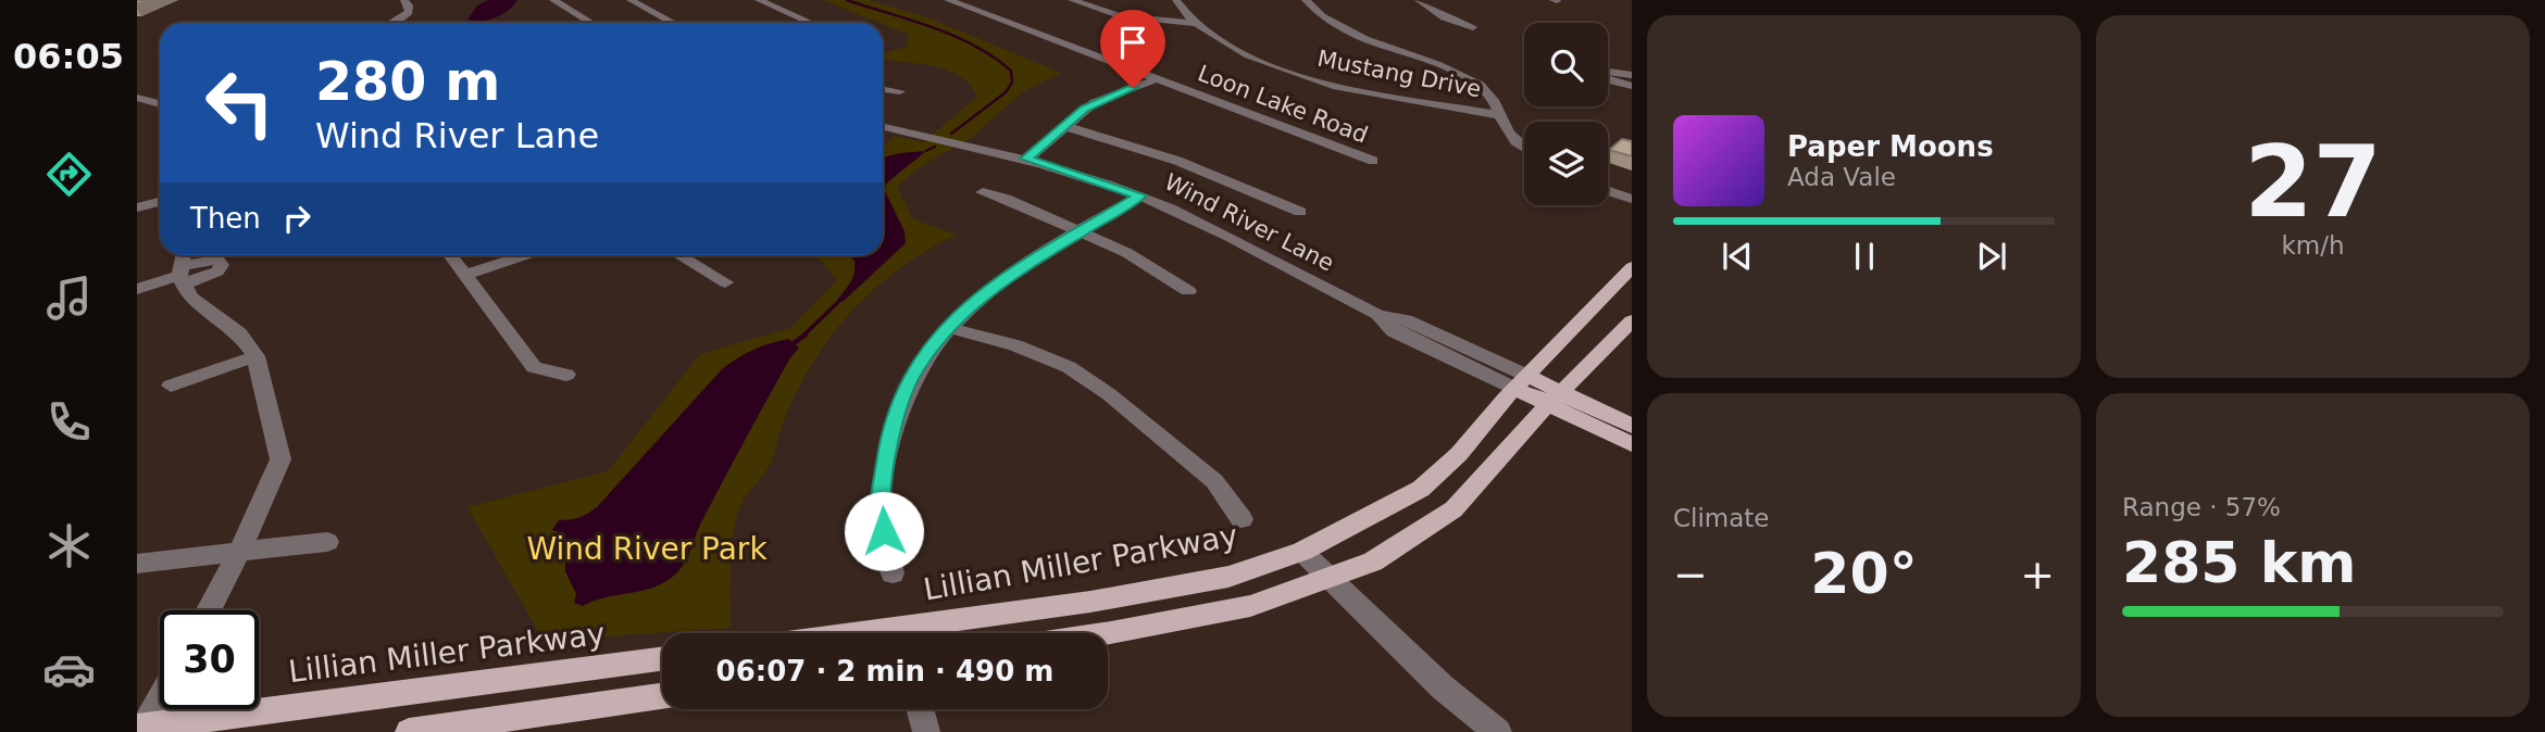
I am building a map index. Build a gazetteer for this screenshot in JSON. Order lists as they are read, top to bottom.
{
  "streets": {
    "main road": ["Lillian Miller Parkway"],
    "street": ["Mustang Drive", "Loon Lake Road", "Wind River Lane"]
  },
  "crossings": [
    ["Wind River Lane", "Lillian Miller Parkway"]
  ],
  "parks": ["Wind River Park"],
  "page": {
    "tabs": "06:05",
    "tile": [
      ["27", "km/h"],
      "Climate",
      ["Range · 57%", "285 km"]
    ],
    "turn": ["280 m", "Wind River Lane"],
    "song": ["Paper Moons", "Ada Vale"],
    "then": "Then",
    "heat": ["−", "20°", "+"],
    "limit": "30",
    "trip": "06:07 · 2 min · 490 m"
  }
}
